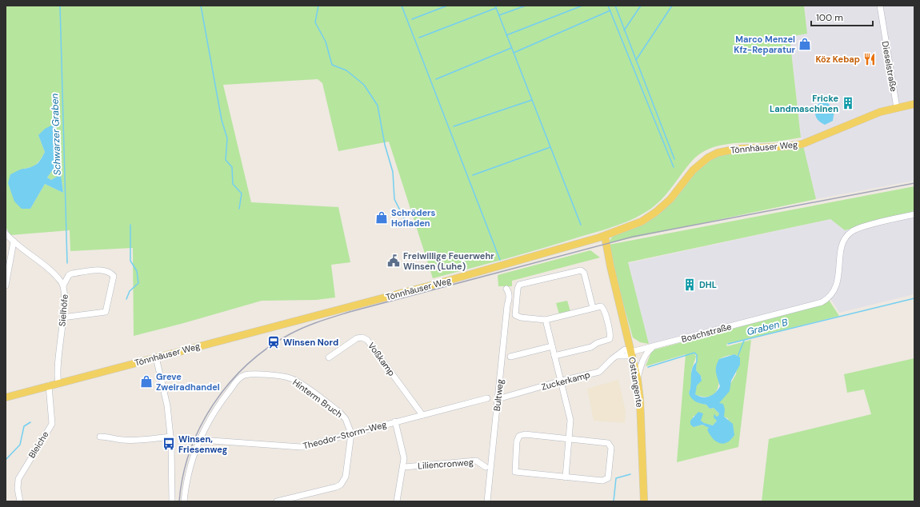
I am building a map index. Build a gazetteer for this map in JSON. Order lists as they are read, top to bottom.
{
  "streets": {
    "main road": ["Tönnhäuser Weg", "Osttangente"],
    "street": [
      "Dieselstraße",
      "Sielhöfe",
      "Boschstraße",
      "Voßkamp",
      "Zuckerkamp",
      "Bultweg",
      "Hinterm Bruch",
      "Theodor-Storm-Weg",
      "Bleiche",
      "Liliencronweg"
    ]
  },
  "crossings": [
    ["Dieselstraße", "Tönnhäuser Weg"],
    ["Tönnhäuser Weg", "Sielhöfe"],
    ["Tönnhäuser Weg", "Osttangente"],
    ["Tönnhäuser Weg", "Bleiche"],
    ["Boschstraße", "Zuckerkamp"],
    ["Boschstraße", "Osttangente"],
    ["Voßkamp", "Theodor-Storm-Weg"],
    ["Zuckerkamp", "Osttangente"],
    ["Zuckerkamp", "Bultweg"],
    ["Hinterm Bruch", "Theodor-Storm-Weg"]
  ],
  "water": ["Schwarzer Graben", "Graben B"],
  "places": {
    "shop": ["Marco Menzel Kfz-Reparatur", "Schröders Hofladen", "Greve Zweiradhandel"],
    "restaurant": ["Köz Kebap"],
    "building": ["Fricke Landmaschinen", "DHL"],
    "public building": ["Freiwillige Feuerwehr Winsen (Luhe)"],
    "station": ["Winsen Nord"],
    "bus stop": ["Winsen, Friesenweg"]
  },
  "scale_bar": "100 m"
}
